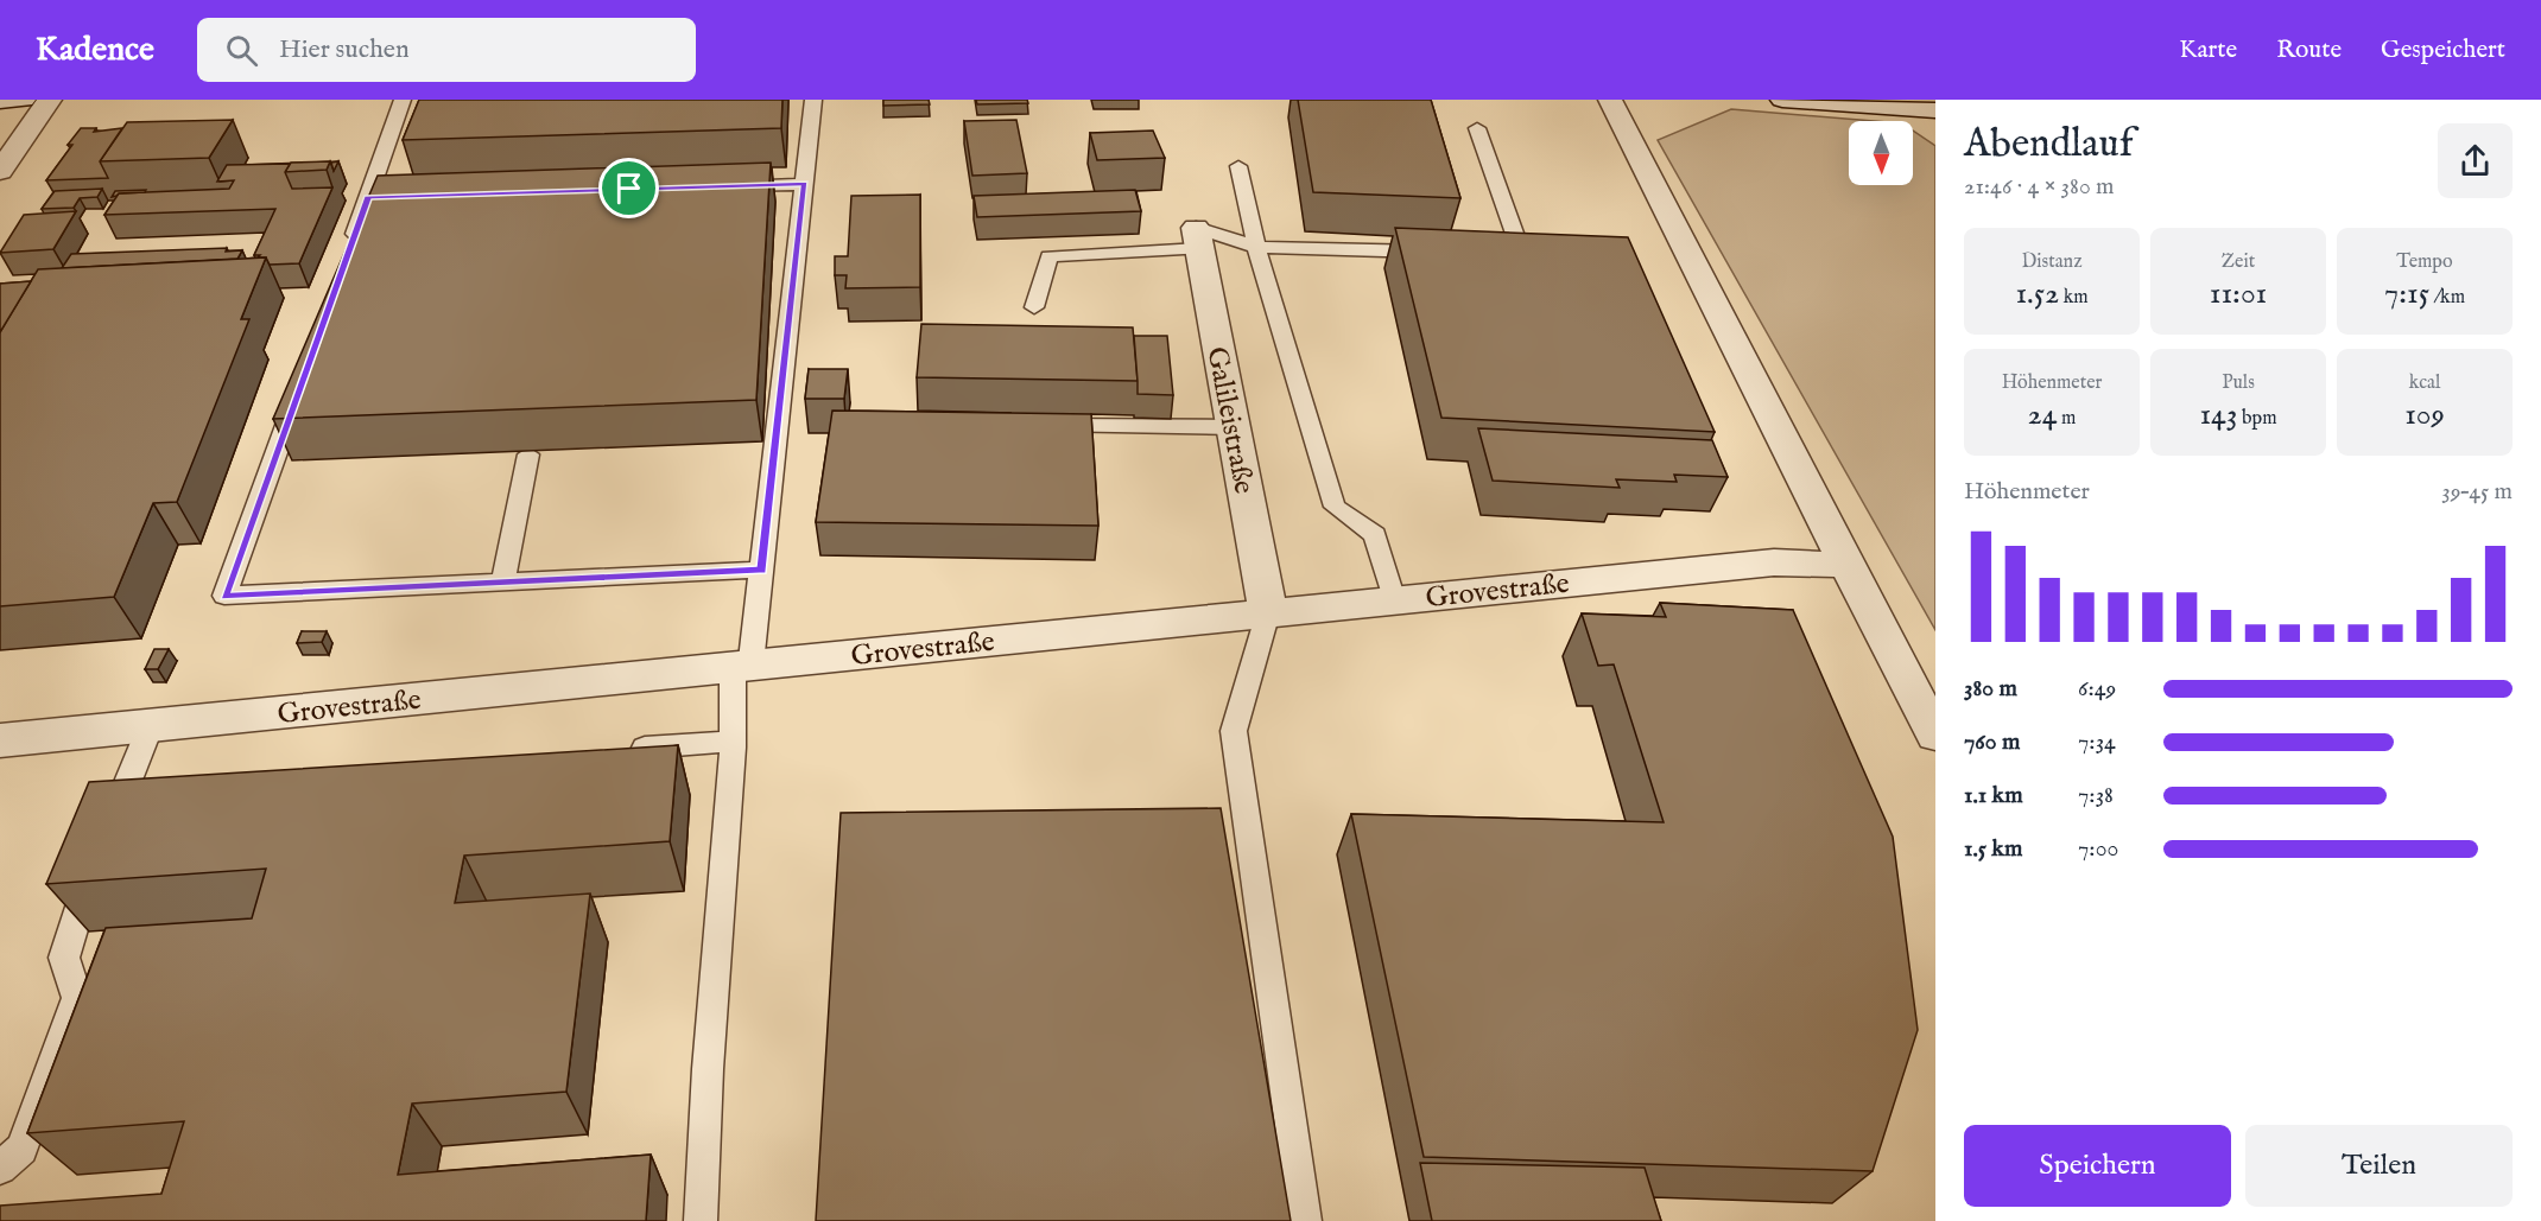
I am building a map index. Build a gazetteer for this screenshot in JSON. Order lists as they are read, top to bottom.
{
  "streets": {
    "street": ["Galileistraße", "Grovestraße"]
  },
  "crossings": [
    ["Galileistraße", "Grovestraße"]
  ],
  "north": "bottom",
  "page": {
    "header": "Kadence",
    "search": "Hier suchen",
    "nav": ["Karte", "Route", "Gespeichert"],
    "heading": ["Abendlauf", "21:46 · 4 × 380 m"],
    "stats": [
      ["Distanz", "1.52 km"],
      ["Zeit", "11:01"],
      ["Tempo", "7:15 /km"],
      ["Höhenmeter", "24 m"],
      ["Puls", "143 bpm"],
      ["kcal", "109"]
    ],
    "chart": ["Höhenmeter", "39–45 m"],
    "list": [
      {
        "name": "380 m",
        "note": "6:49"
      },
      {
        "name": "760 m",
        "note": "7:34"
      },
      {
        "name": "1.1 km",
        "note": "7:38"
      },
      {
        "name": "1.5 km",
        "note": "7:00"
      }
    ],
    "buttons": ["Speichern", "Teilen"]
  }
}
